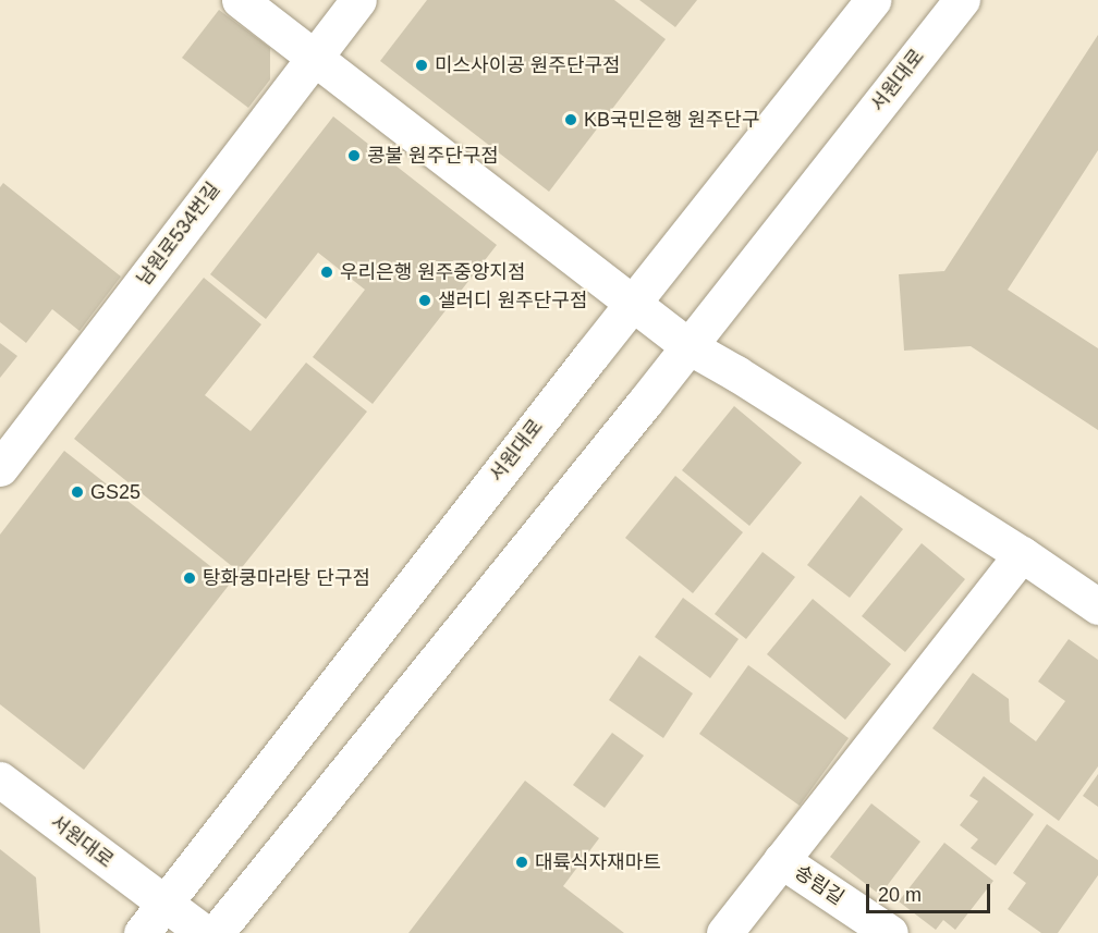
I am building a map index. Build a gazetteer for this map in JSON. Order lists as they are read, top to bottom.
{
  "streets": {
    "street": ["서원대로", "남원로534번길", "송림길"]
  },
  "places": [
    "미스사이공 원주단구점",
    "KB국민은행 원주단구",
    "콩불 원주단구점",
    "우리은행 원주중앙지점",
    "샐러디 원주단구점",
    "GS25",
    "탕화쿵마라탕 단구점",
    "대륙식자재마트"
  ],
  "scale_bar": "20 m"
}
